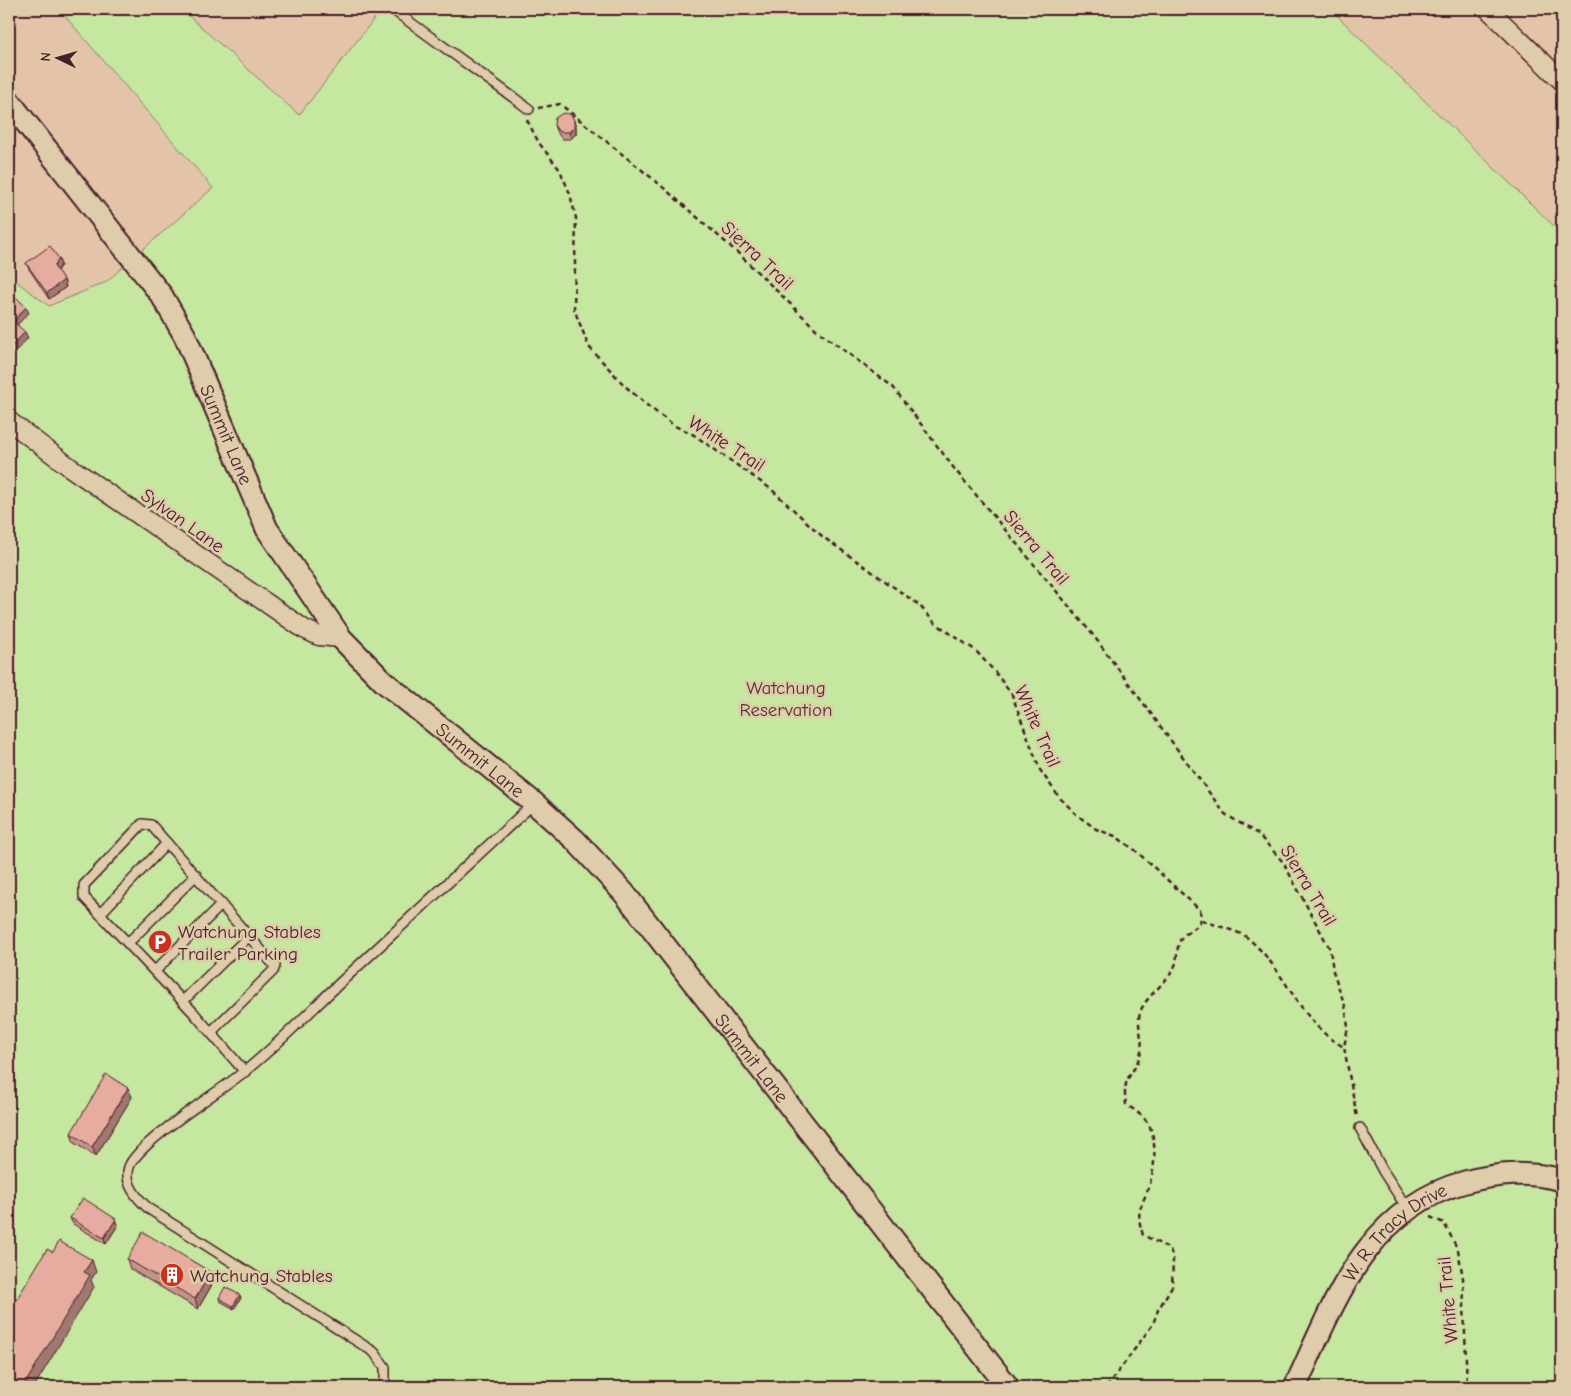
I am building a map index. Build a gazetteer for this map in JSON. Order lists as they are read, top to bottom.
{
  "streets": {
    "street": ["Summit Lane", "Sylvan Lane", "W. R. Tracy Drive"],
    "path": ["Sierra Trail", "White Trail"]
  },
  "crossings": [
    ["Sierra Trail", "White Trail"],
    ["Summit Lane", "Sylvan Lane"],
    ["White Trail", "W. R. Tracy Drive"]
  ],
  "parks": ["Watchung Reservation"],
  "places": {
    "parking": ["Watchung Stables Trailer Parking"],
    "building": ["Watchung Stables"]
  },
  "north": "left"
}
